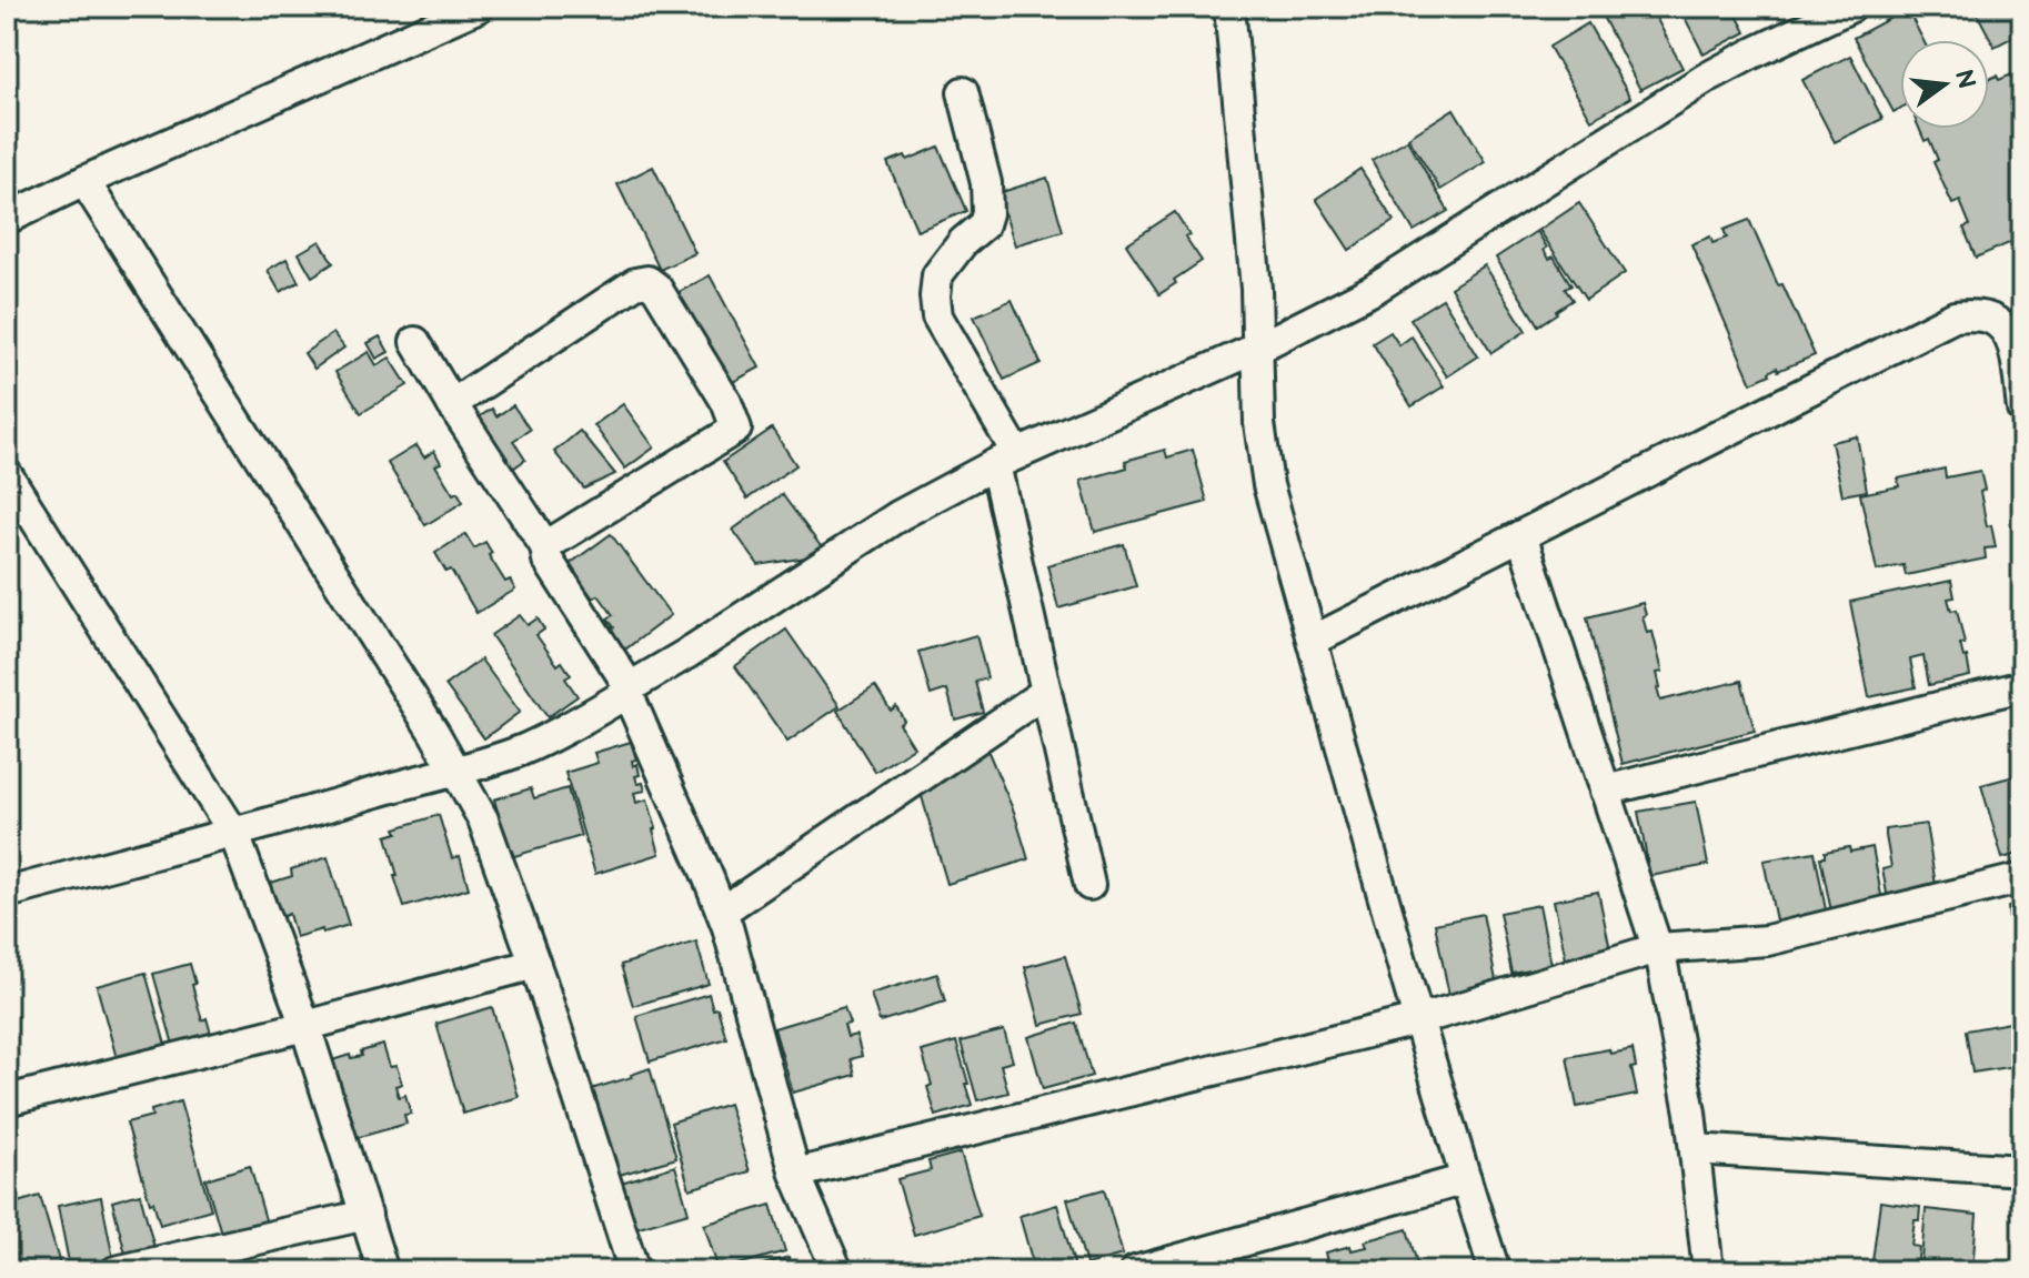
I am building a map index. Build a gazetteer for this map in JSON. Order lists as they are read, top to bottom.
{
  "north": "right"
}
